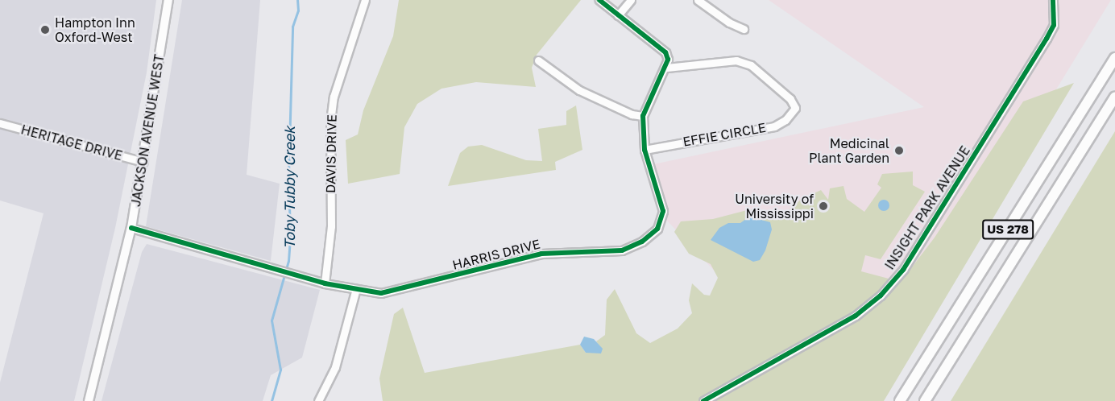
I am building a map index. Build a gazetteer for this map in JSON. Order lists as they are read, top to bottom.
{
  "streets": {
    "highway": ["US 278"],
    "main road": ["JACKSON AVENUE WEST"],
    "street": [
      "EFFIE CIRCLE",
      "HERITAGE DRIVE",
      "DAVIS DRIVE",
      "INSIGHT PARK AVENUE",
      "HARRIS DRIVE"
    ]
  },
  "crossings": [
    ["JACKSON AVENUE WEST", "HERITAGE DRIVE"],
    ["JACKSON AVENUE WEST", "HARRIS DRIVE"],
    ["EFFIE CIRCLE", "HARRIS DRIVE"],
    ["DAVIS DRIVE", "HARRIS DRIVE"]
  ],
  "water": ["Toby Tubby Creek"],
  "places": ["Hampton Inn Oxford-West", "Medicinal Plant Garden", "University of Mississippi"]
}
